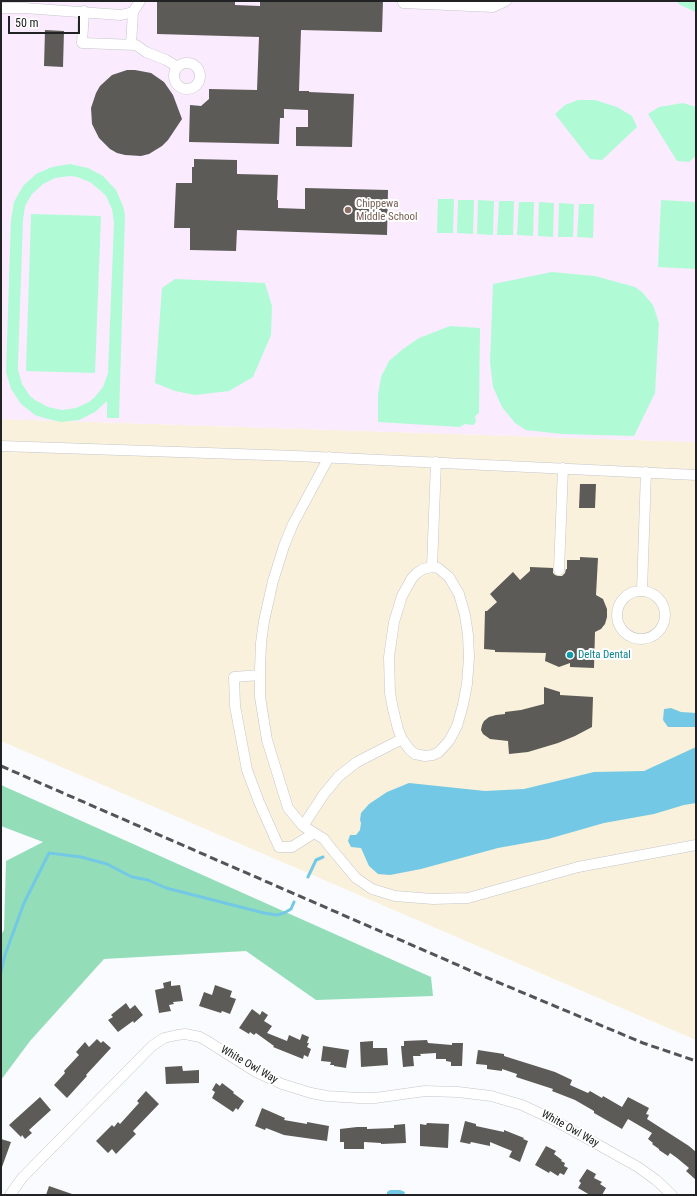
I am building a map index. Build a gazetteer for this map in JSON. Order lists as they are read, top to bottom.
{
  "streets": {
    "street": ["White Owl Way"]
  },
  "places": ["Chippewa Middle School", "Delta Dental"],
  "scale_bar": "50 m"
}
